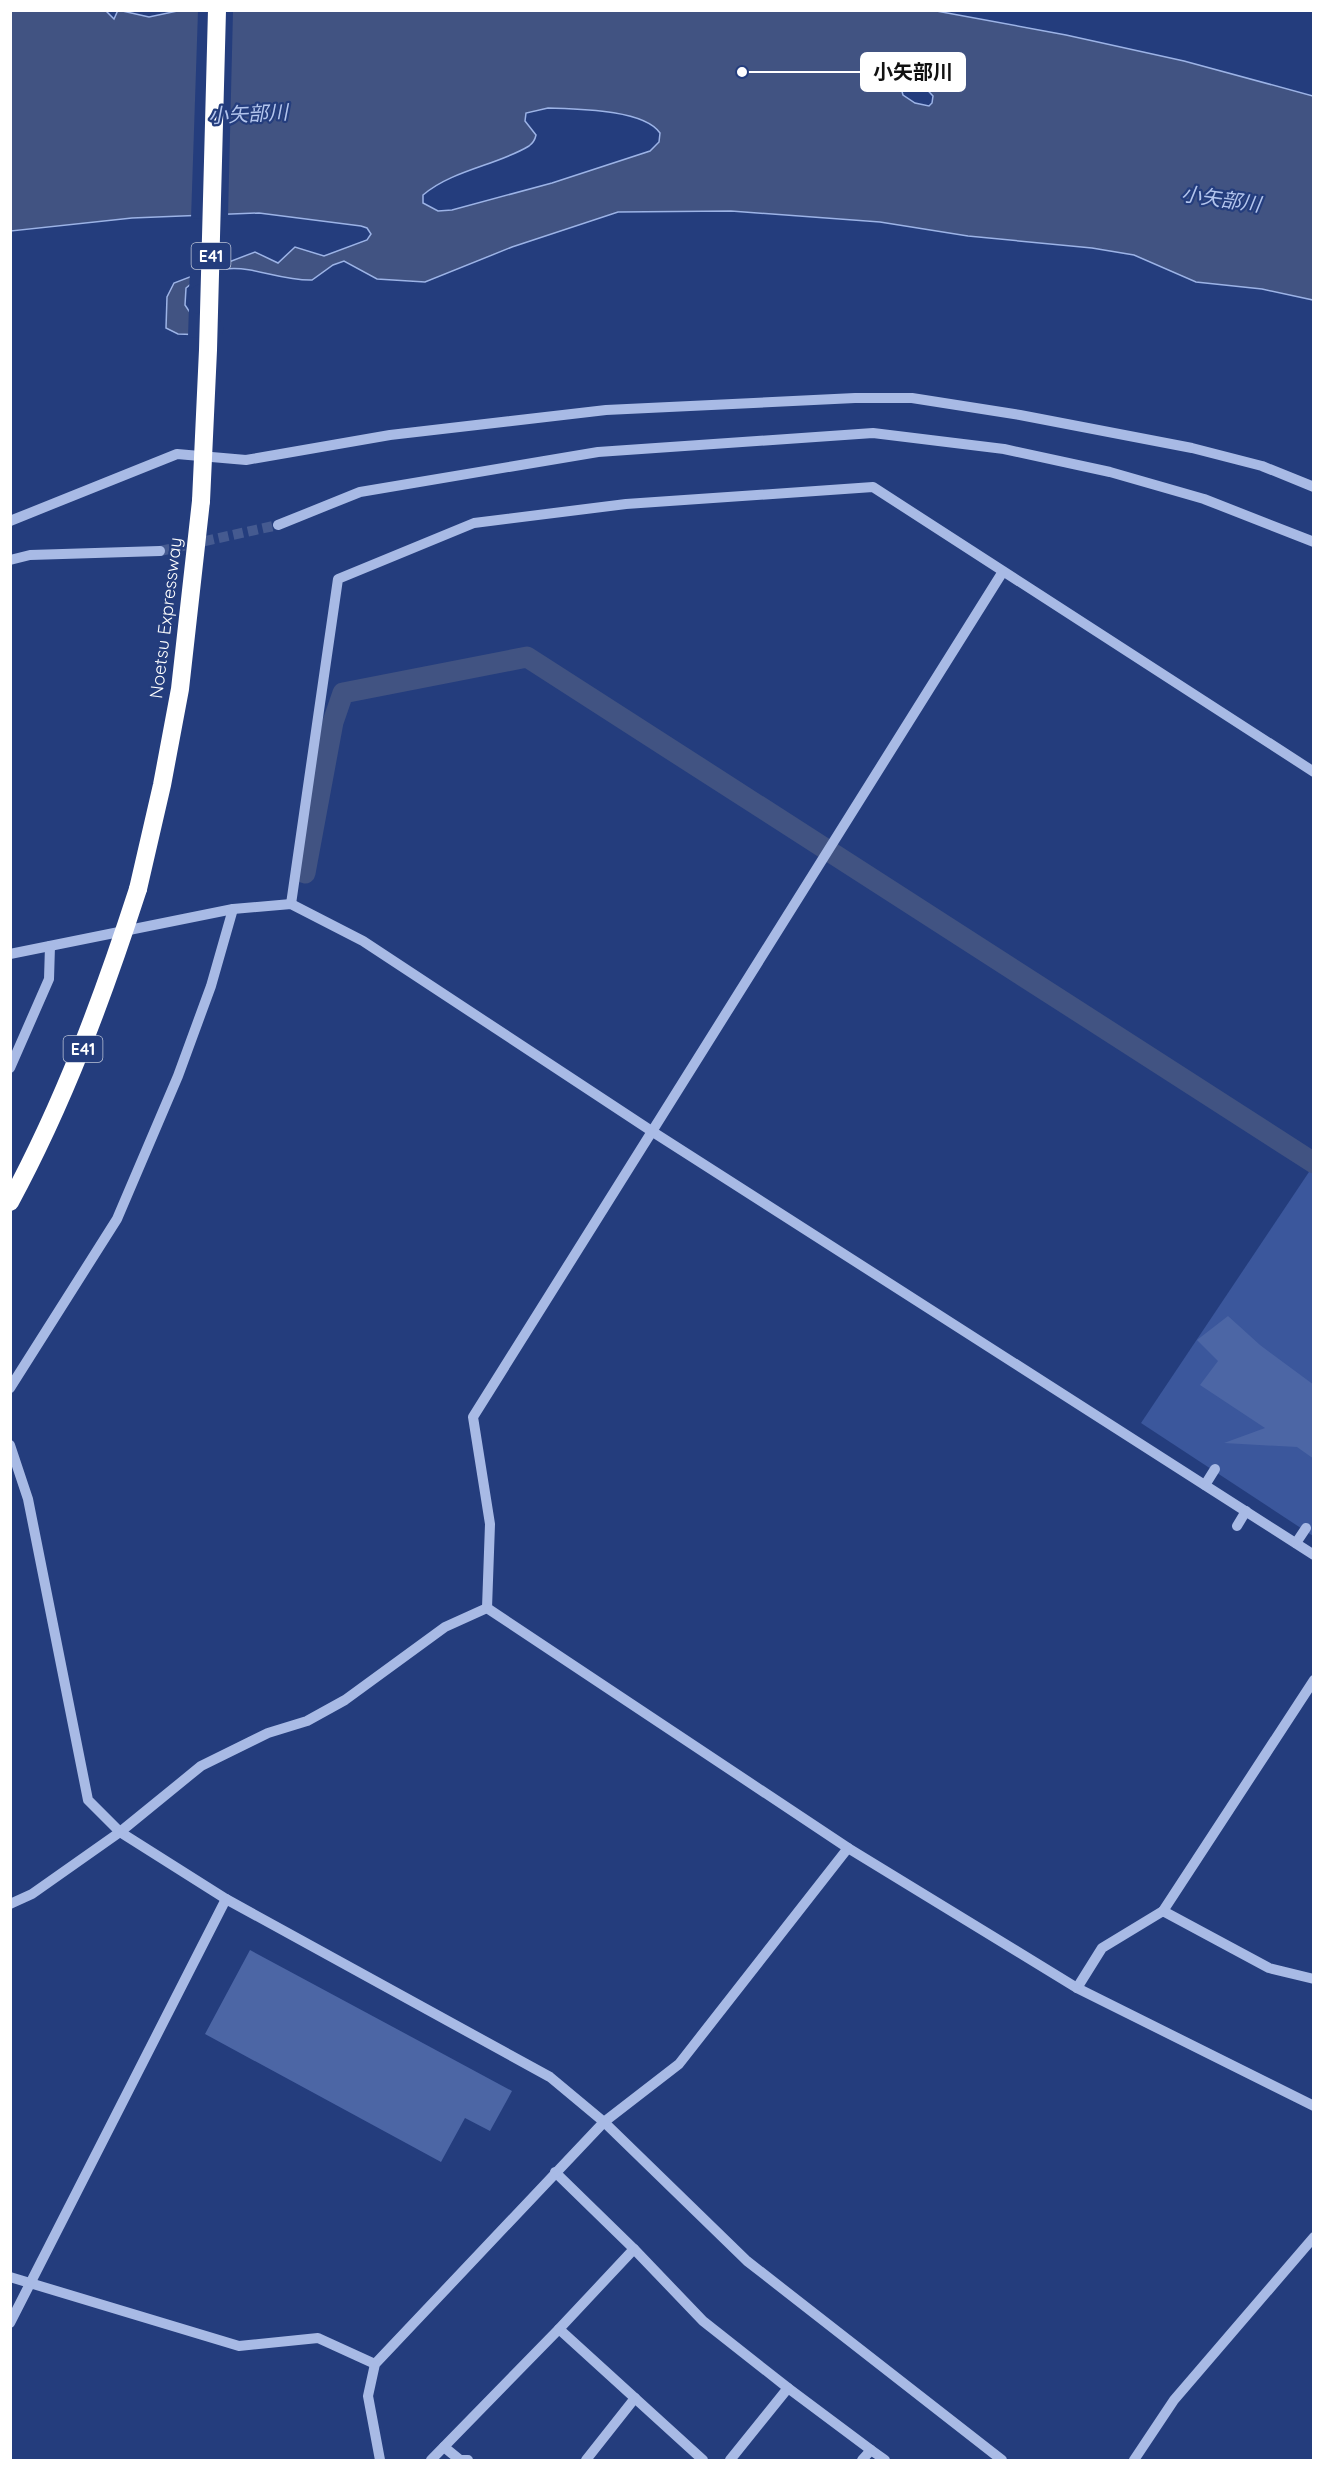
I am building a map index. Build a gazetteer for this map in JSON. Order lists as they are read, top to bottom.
{
  "streets": {
    "highway": ["E41", "Noetsu Expressway"]
  },
  "water": ["小矢部川"],
  "places": ["小矢部川"]
}
